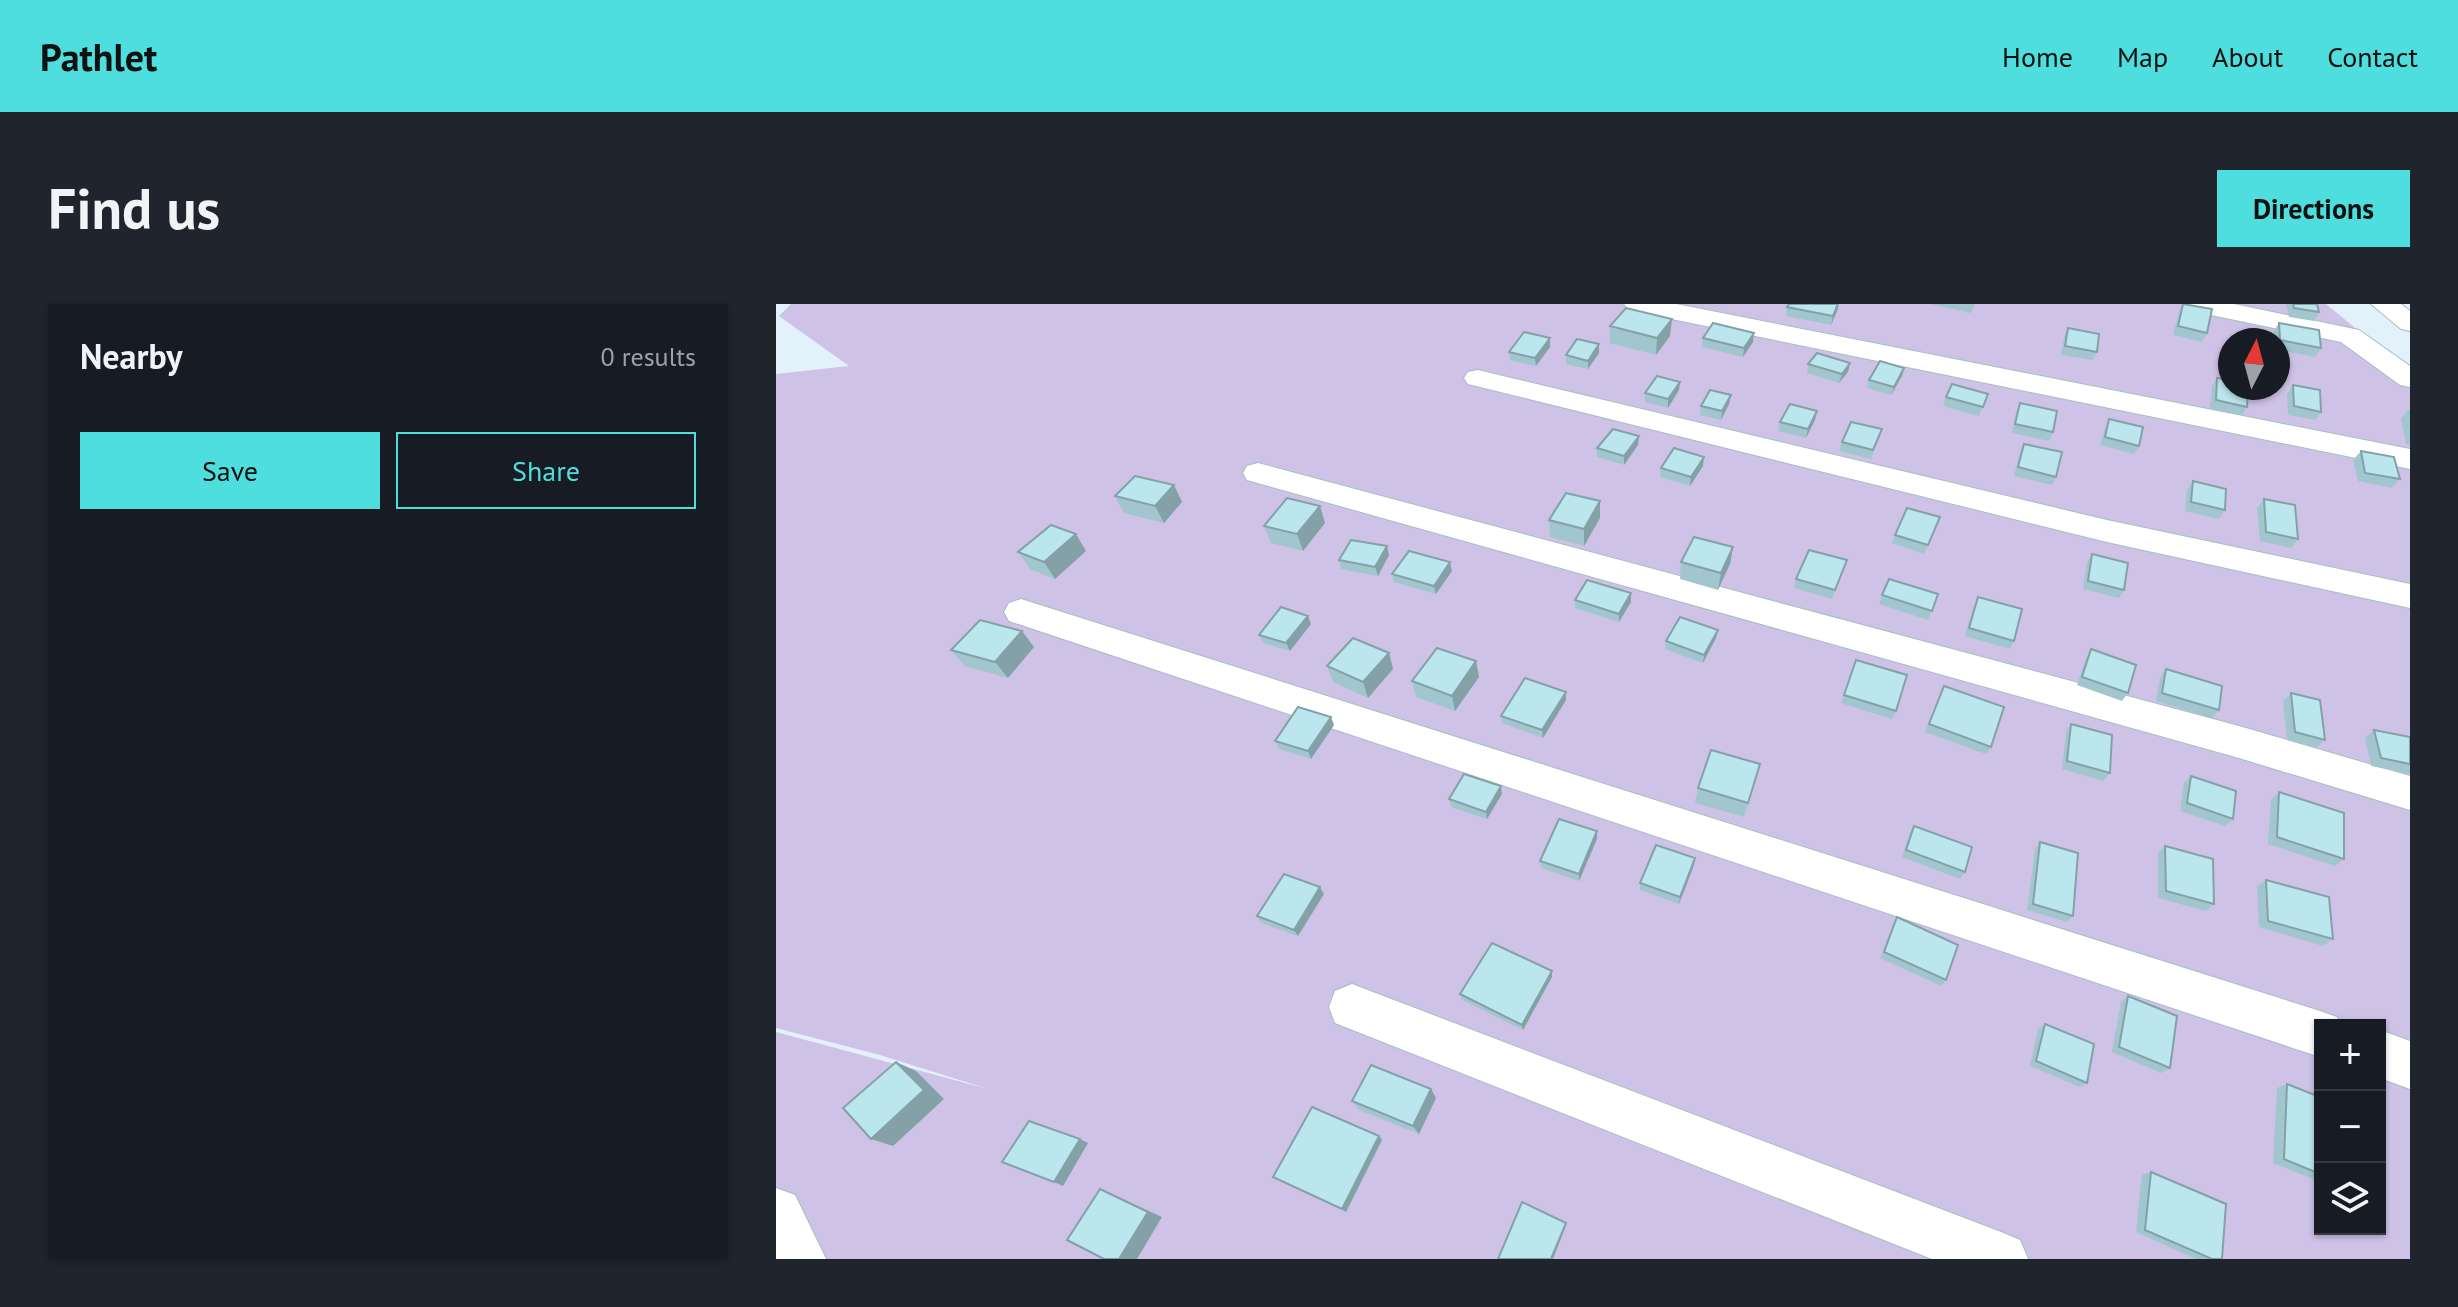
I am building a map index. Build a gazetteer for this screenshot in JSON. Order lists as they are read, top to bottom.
{
  "north": "top",
  "page": {
    "header": "Pathlet",
    "nav": [
      "Home",
      "Map",
      "About",
      "Contact"
    ],
    "buttons": [
      "Directions",
      ["Save", "Share"]
    ],
    "title": "Find us",
    "heading": ["Nearby", "0 results"],
    "map_buttons": ["+", "−"]
  }
}
